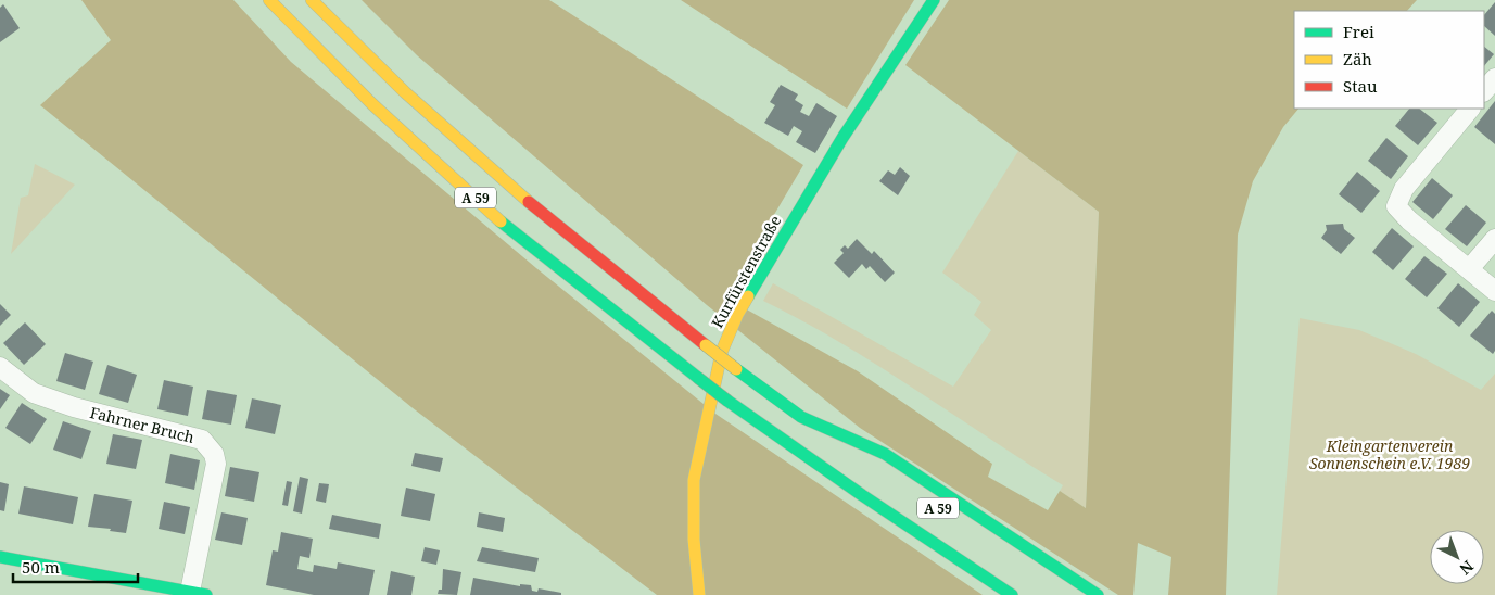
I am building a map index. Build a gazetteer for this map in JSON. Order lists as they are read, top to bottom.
{
  "streets": {
    "main road": ["A 59", "Kurfürstenstraße"],
    "street": ["Fahrner Bruch"]
  },
  "parks": ["Kleingartenverein Sonnenschein e.V. 1989"],
  "legend": ["Frei", "Zäh", "Stau"],
  "scale_bar": "50 m",
  "north": "bottom right"
}
